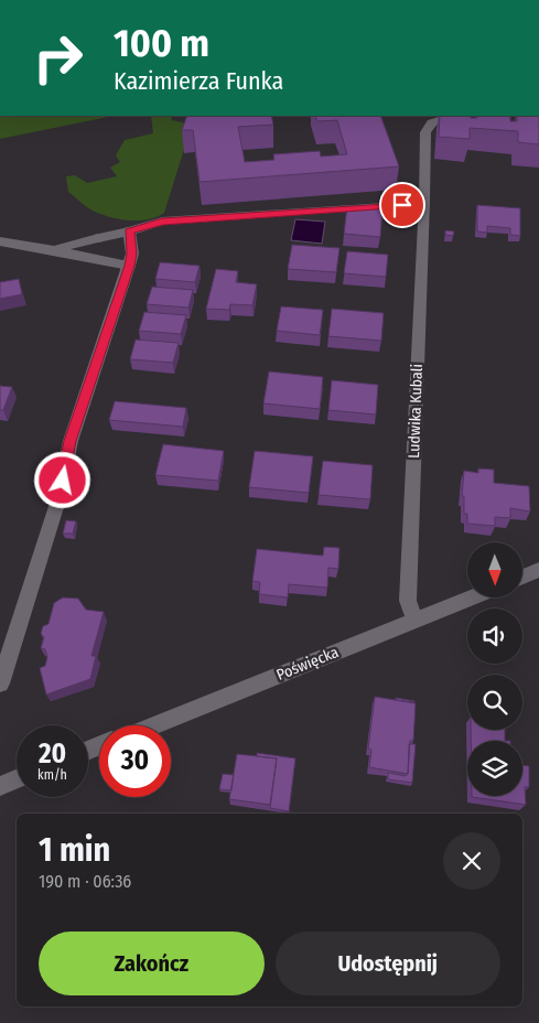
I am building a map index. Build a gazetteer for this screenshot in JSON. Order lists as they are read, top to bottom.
{
  "streets": {
    "street": ["Ludwika Kubali", "Poświęcka"]
  },
  "crossings": [
    ["Ludwika Kubali", "Poświęcka"]
  ],
  "north": "bottom",
  "page": {
    "turn": ["100 m", "Kazimierza Funka"],
    "speed": "20 km/h",
    "limit": "30",
    "heading": ["1 min", "190 m · 06:36"],
    "buttons": ["Zakończ", "Udostępnij"]
  }
}
